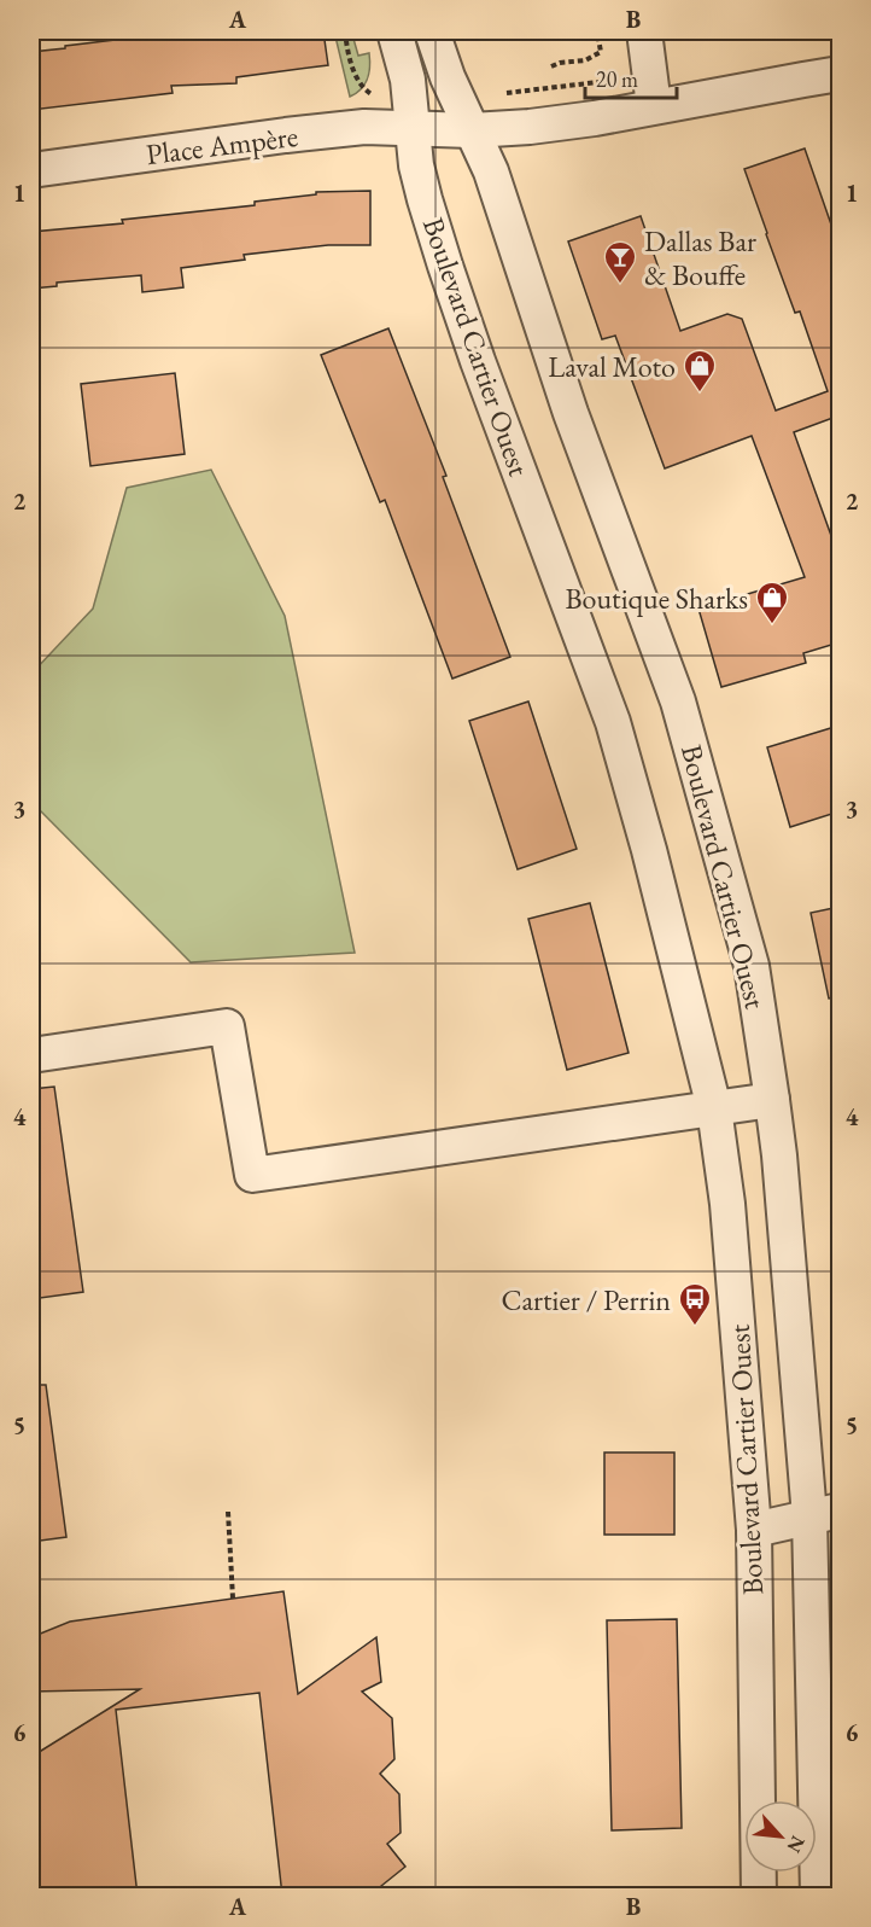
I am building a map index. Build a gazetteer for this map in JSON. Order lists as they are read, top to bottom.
{
  "streets": {
    "street": ["Place Ampère", "Boulevard Cartier Ouest"]
  },
  "crossings": [
    ["Place Ampère", "Boulevard Cartier Ouest"]
  ],
  "places": {
    "bar": ["Dallas Bar & Bouffe"],
    "shop": ["Laval Moto", "Boutique Sharks"],
    "bus stop": ["Cartier / Perrin"]
  },
  "scale_bar": "20 m",
  "north": "bottom right",
  "grid": {
    "columns": ["A", "B"],
    "rows": [
      "1",
      "2",
      "3",
      "4",
      "5",
      "6"
    ]
  }
}
